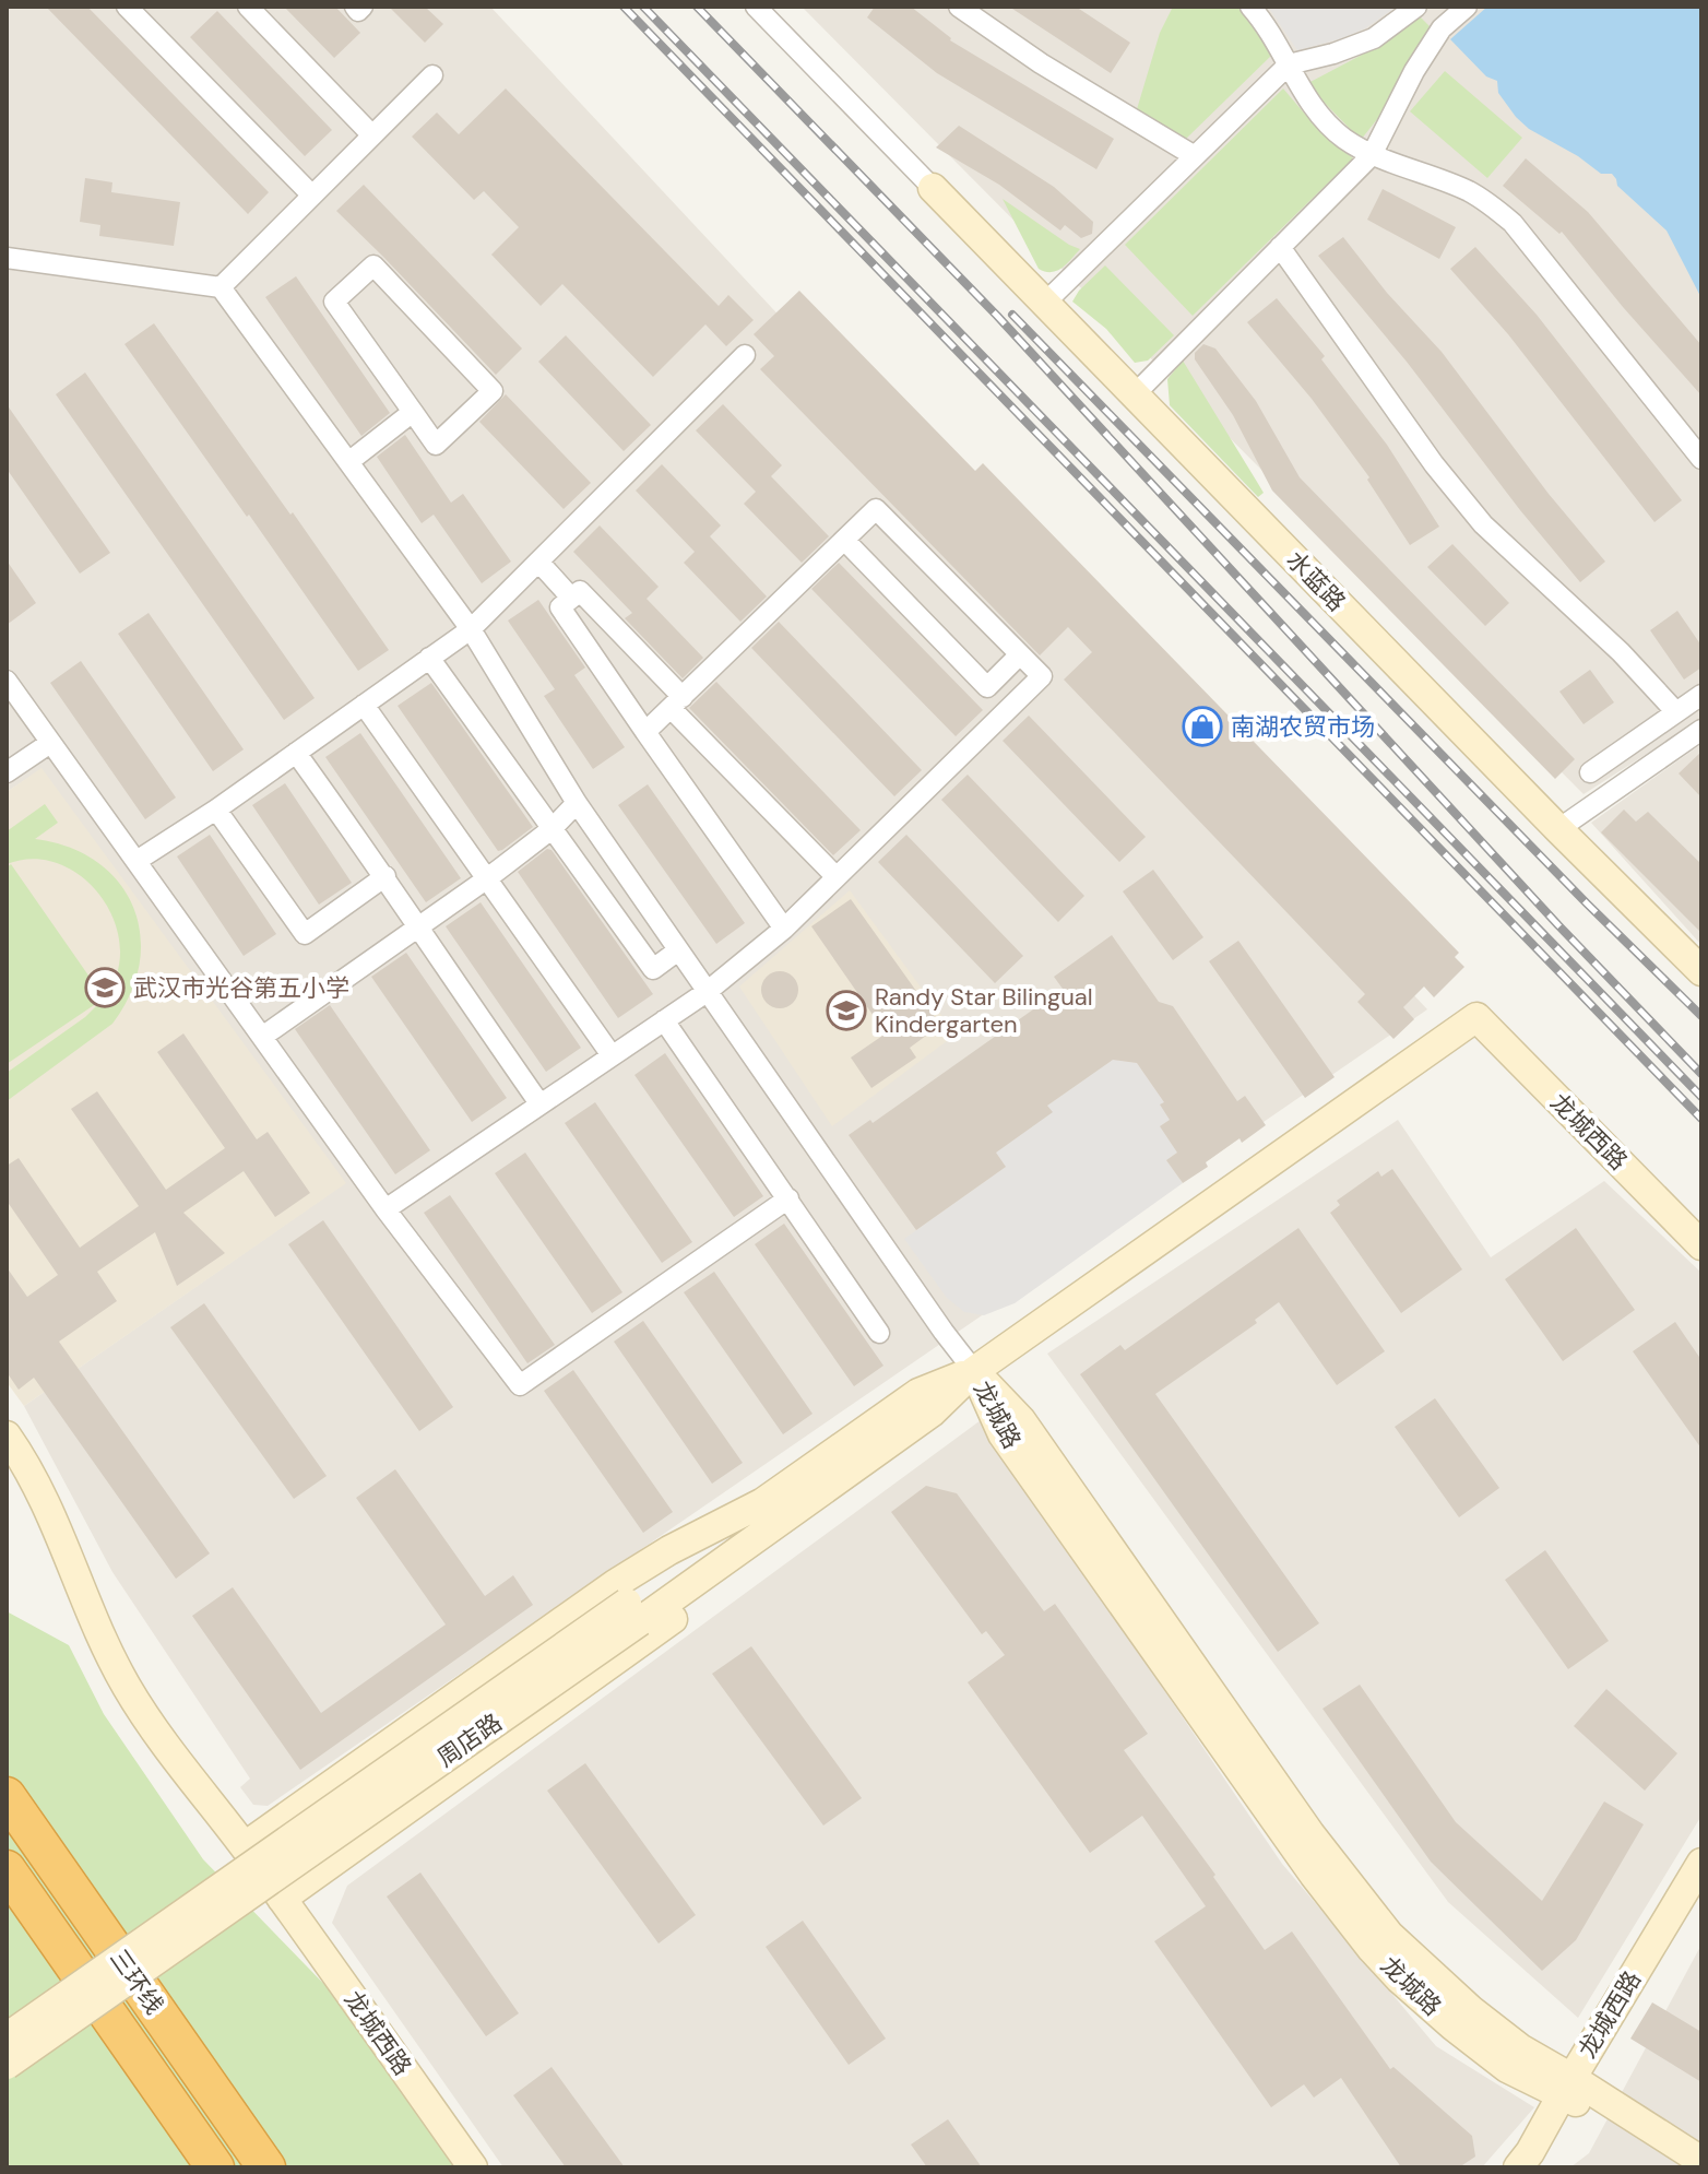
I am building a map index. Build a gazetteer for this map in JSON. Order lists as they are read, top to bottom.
{
  "streets": {
    "highway": ["三环线"],
    "street": [
      "水蓝路",
      "龙城西路",
      "龙城路",
      "周店路"
    ]
  },
  "crossings": [
    ["龙城西路", "龙城路"],
    ["龙城西路", "周店路"],
    ["龙城路", "周店路"]
  ],
  "places": {
    "shop": ["南湖农贸市场"],
    "school or university": ["武汉市光谷第五小学", "Randy Star Bilingual Kindergarten"]
  }
}
